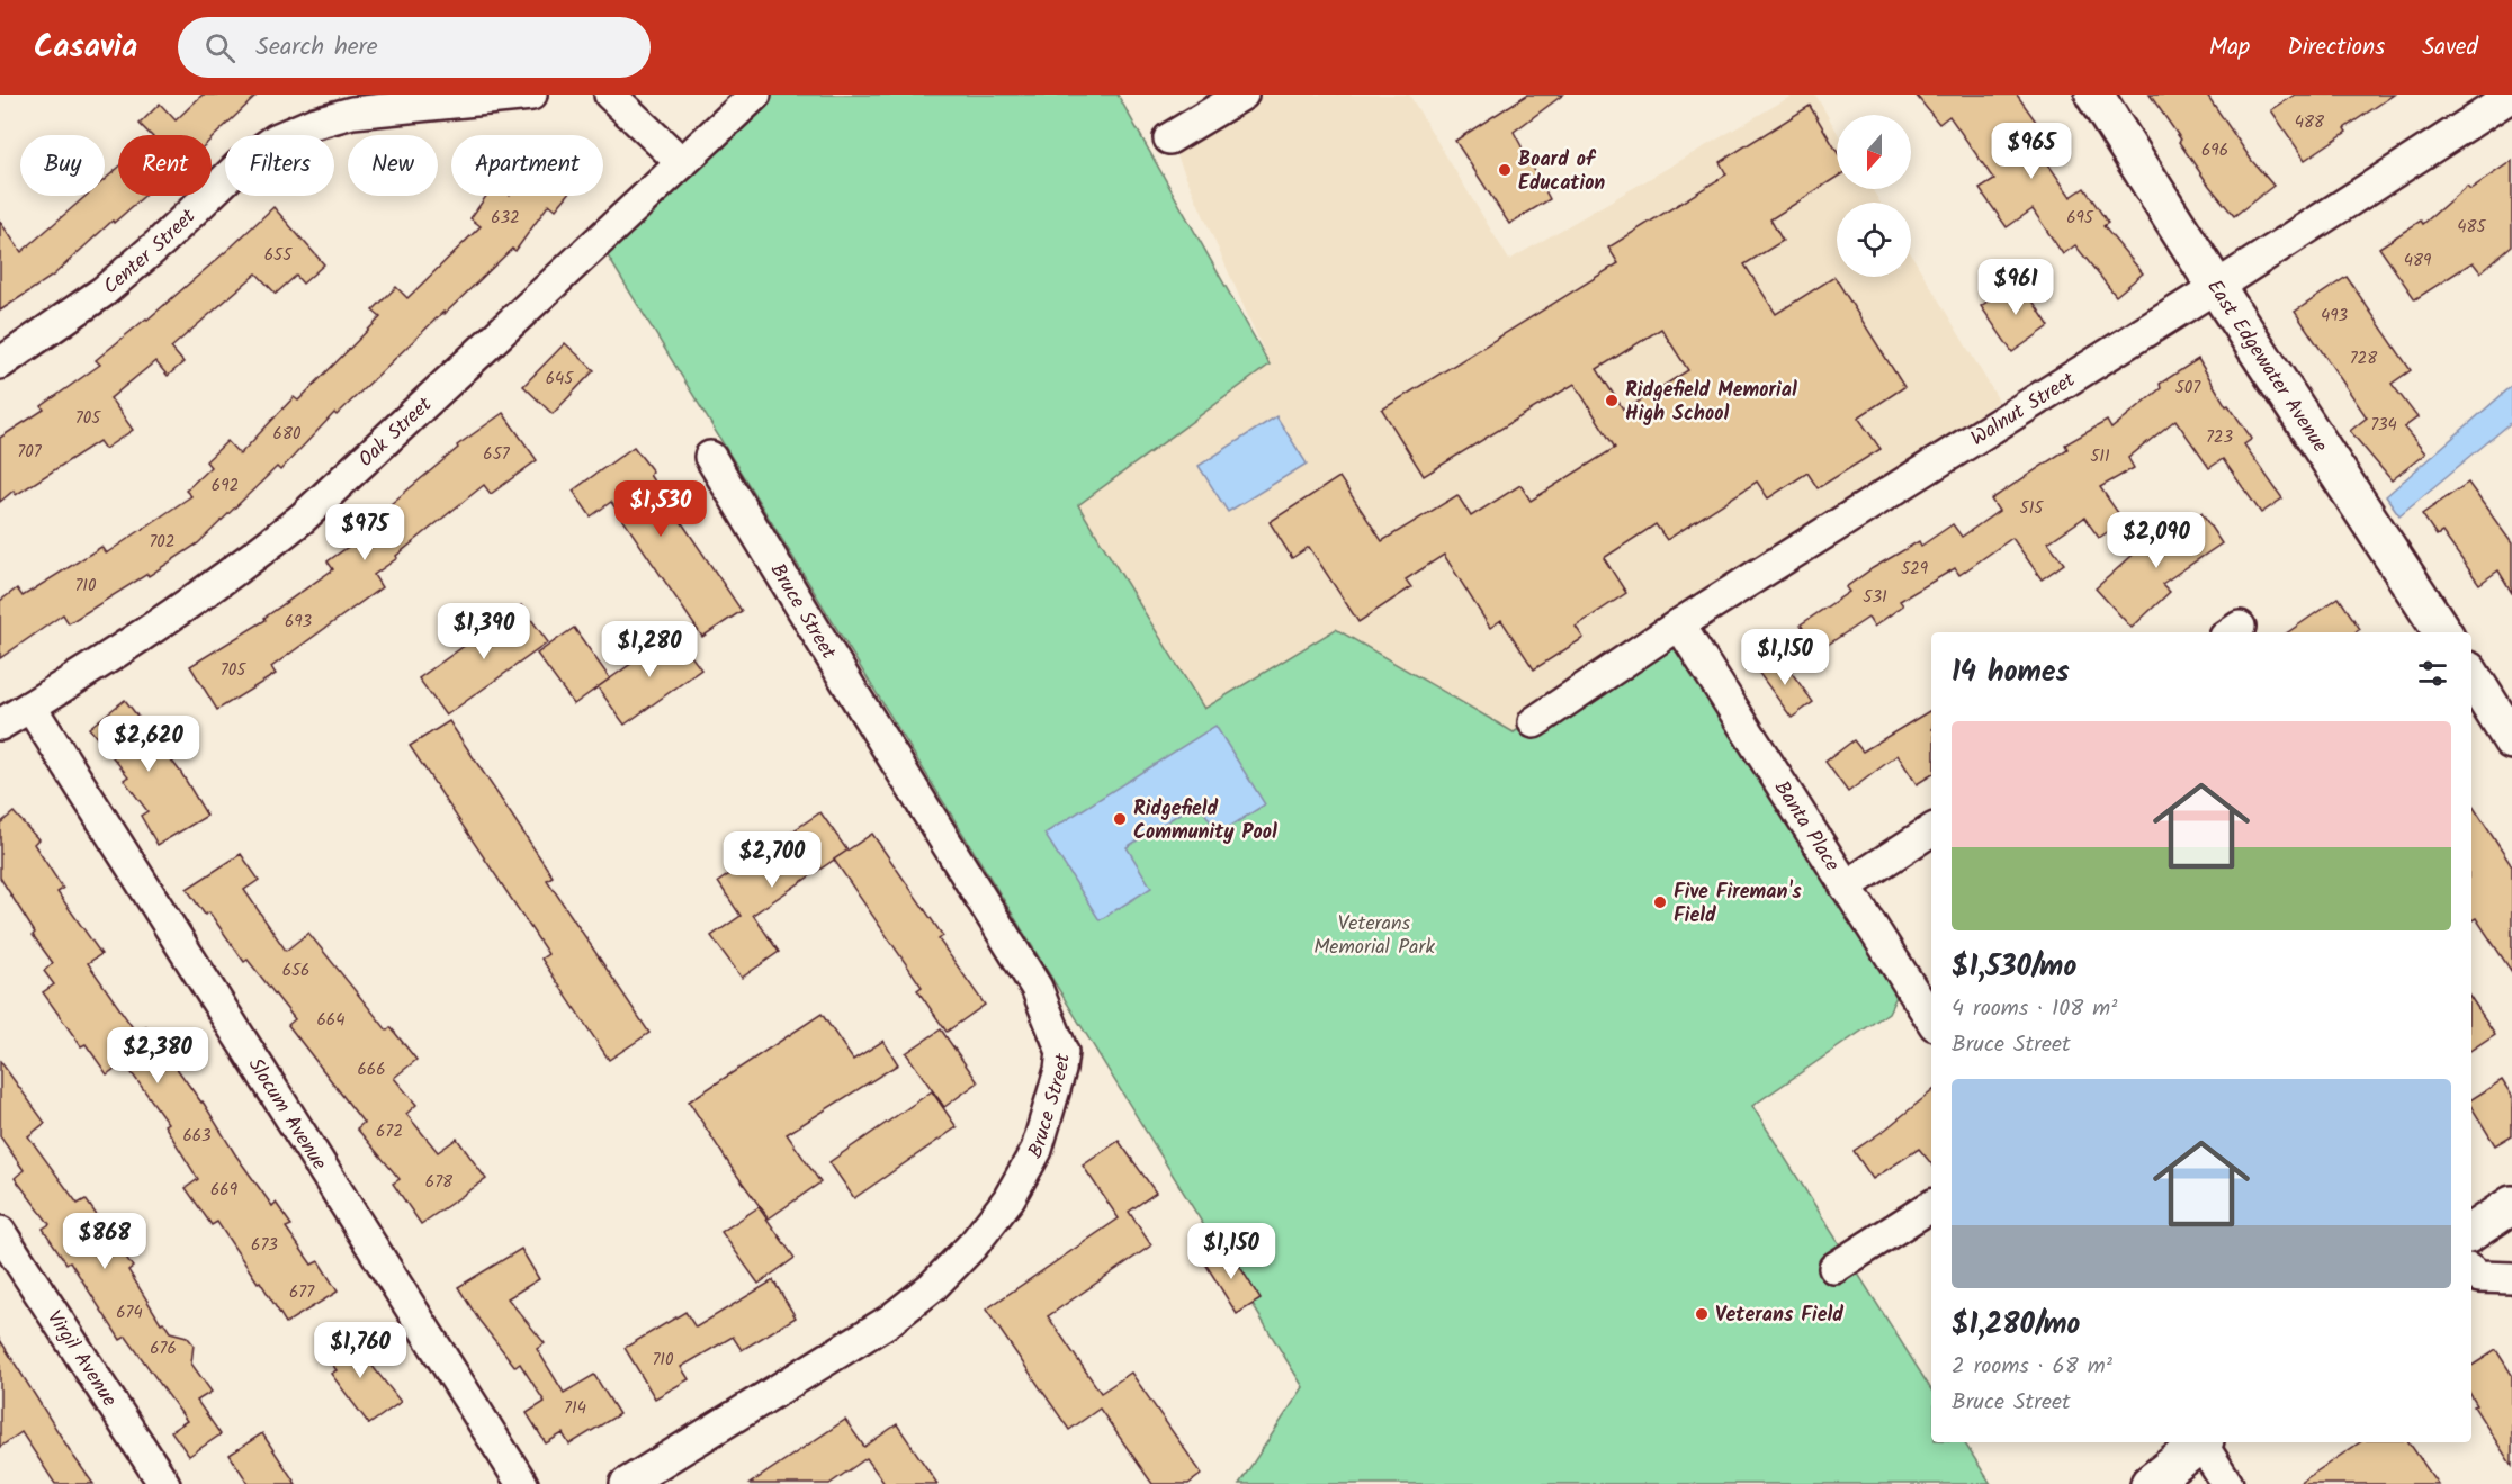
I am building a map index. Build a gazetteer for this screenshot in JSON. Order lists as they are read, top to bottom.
{
  "streets": {
    "street": [
      "Center Street",
      "East Edgewater Avenue",
      "Walnut Street",
      "Oak Street",
      "Bruce Street",
      "Banta Place",
      "Slocum Avenue",
      "Virgil Avenue"
    ]
  },
  "crossings": [
    ["East Edgewater Avenue", "Walnut Street"],
    ["Walnut Street", "Banta Place"],
    ["Oak Street", "Slocum Avenue"]
  ],
  "parks": ["Veterans Memorial Park"],
  "places": [
    "Board of Education",
    "Ridgefield Memorial High School",
    "Ridgefield Community Pool",
    "Five Fireman's Field",
    "Veterans Field"
  ],
  "house_numbers": [
    "488",
    "696",
    "632",
    "695",
    "485",
    "655",
    "489",
    "493",
    "728",
    "645",
    "507",
    "705",
    "734",
    "680",
    "723",
    "707",
    "657",
    "511",
    "692",
    "515",
    "702",
    "529",
    "710",
    "531",
    "693",
    "705",
    "656",
    "664",
    "666",
    "672",
    "663",
    "678",
    "669",
    "673",
    "677",
    "674",
    "676",
    "710",
    "714"
  ],
  "north": "bottom",
  "page": {
    "header": "Casavia",
    "search": "Search here",
    "nav": ["Map", "Directions", "Saved"],
    "price": [
      "$965",
      "$961",
      "$1,530",
      "$975",
      "$2,090",
      "$1,390",
      "$1,280",
      "$1,150",
      "$2,620",
      "$2,700",
      "$2,380",
      "$868",
      "$1,150",
      "$1,760"
    ],
    "chip": [
      "Buy",
      "Rent",
      "Filters",
      "New",
      "Apartment"
    ],
    "heading": "14 homes",
    "list": [
      {
        "name": "$1,530/mo",
        "note": "4 rooms · 108 m² · Bruce Street"
      },
      {
        "name": "$1,280/mo",
        "note": "2 rooms · 68 m² · Bruce Street"
      }
    ]
  }
}
